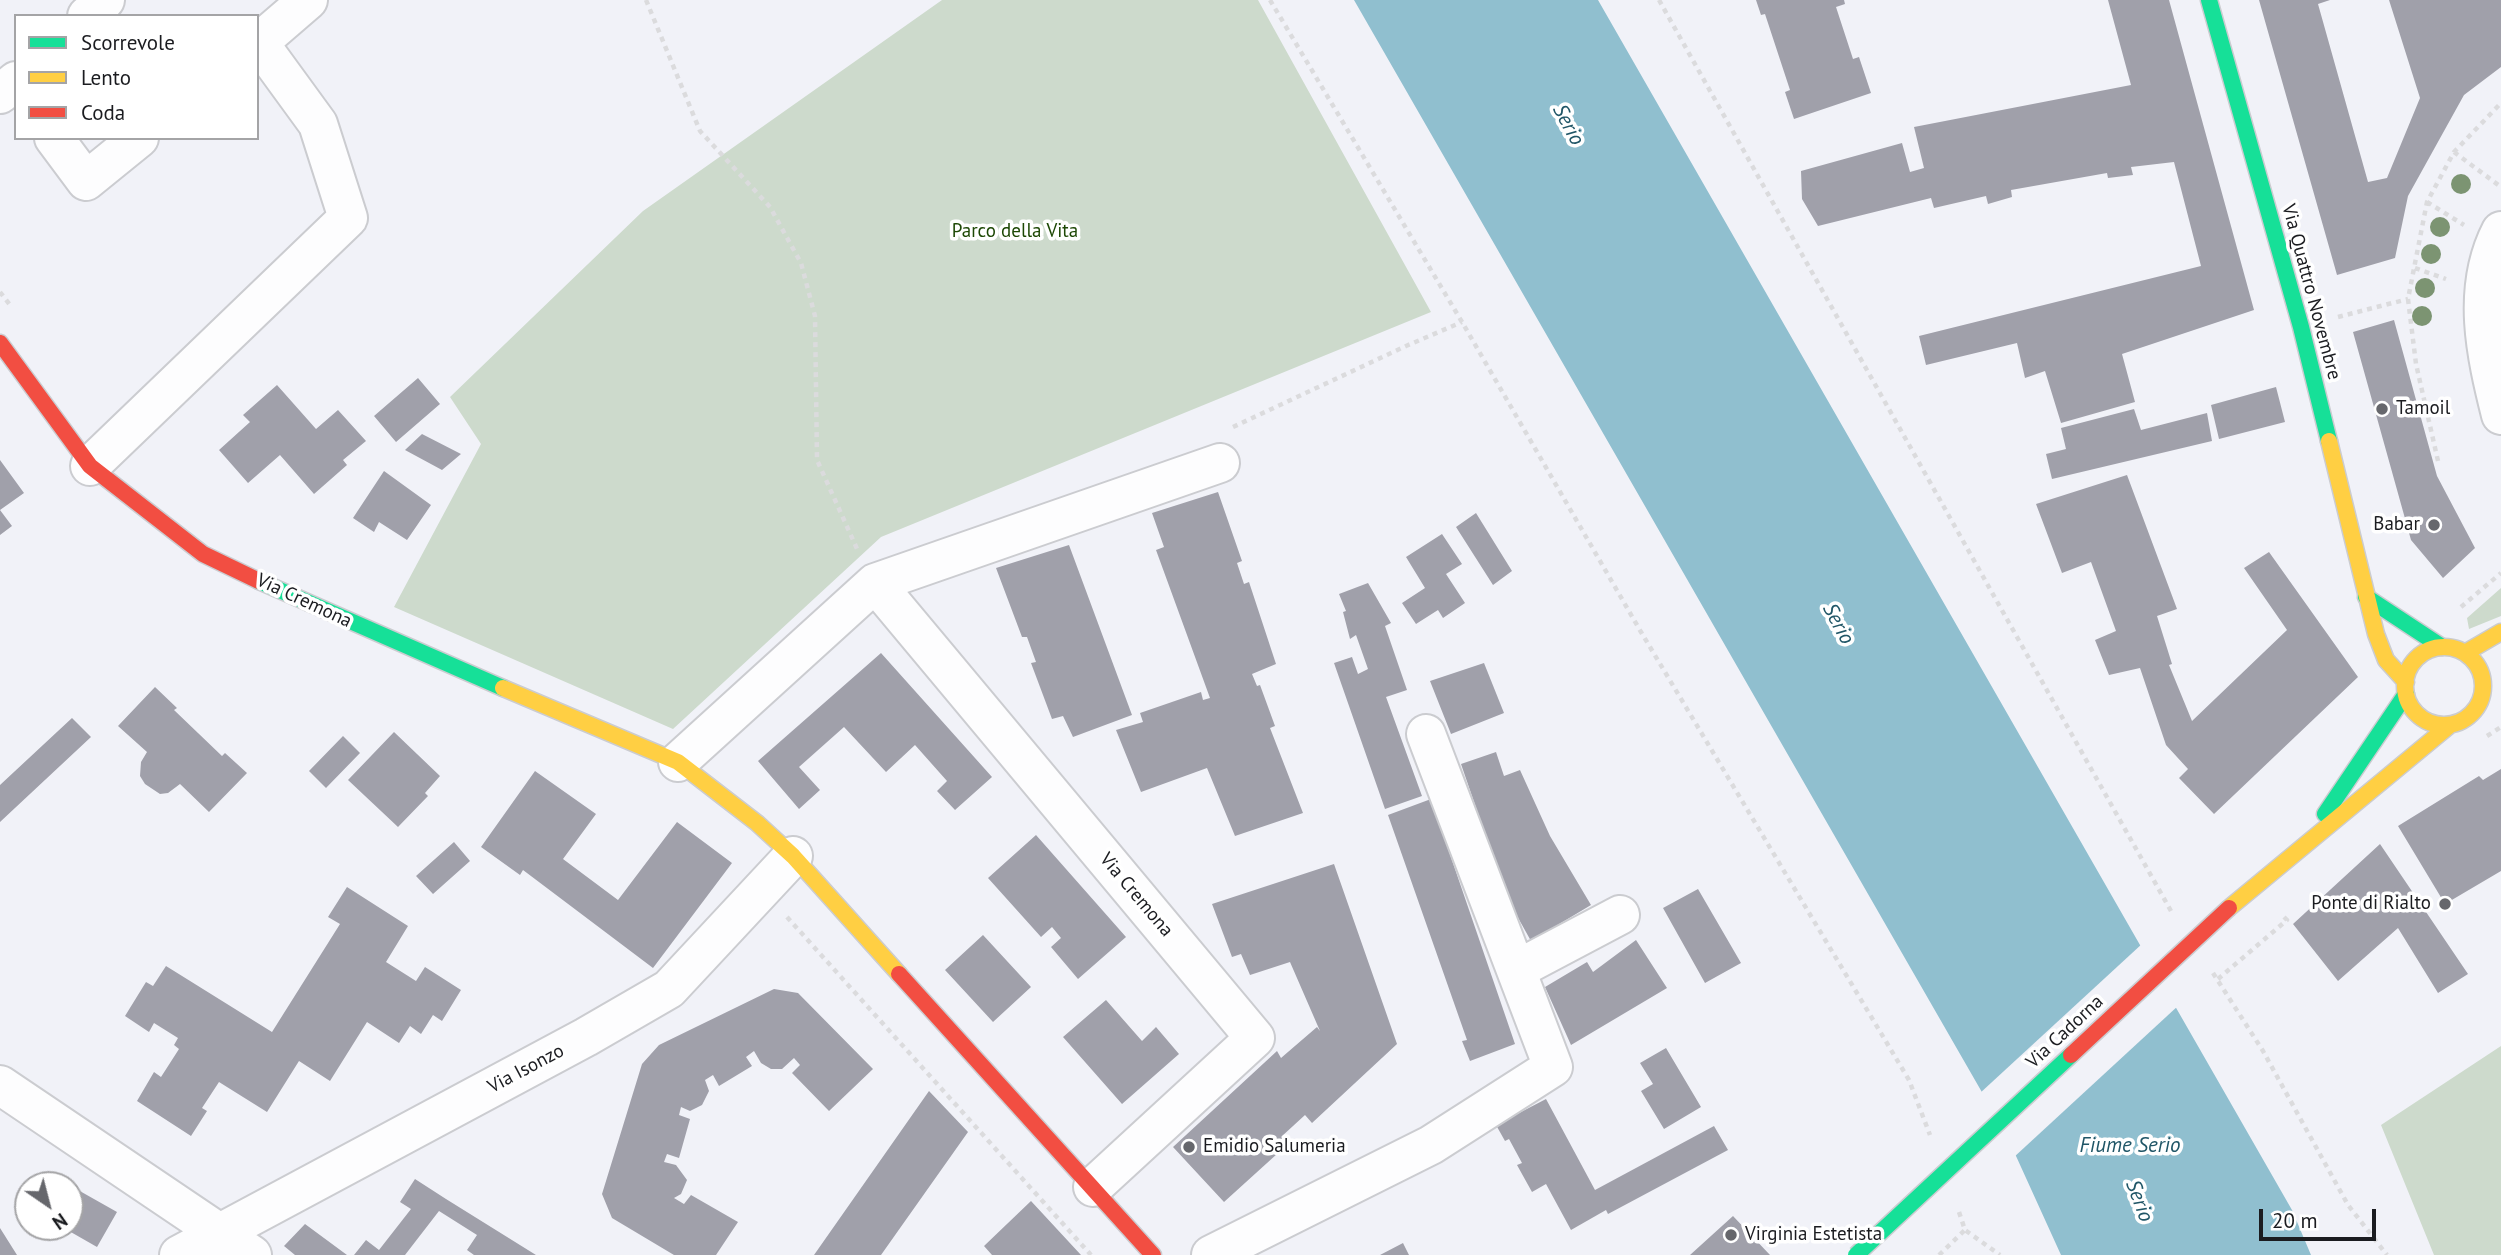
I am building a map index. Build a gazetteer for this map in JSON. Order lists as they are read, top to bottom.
{
  "streets": {
    "street": [
      "Via Quattro Novembre",
      "Via Cremona",
      "Via Cadorna",
      "Via Isonzo"
    ]
  },
  "crossings": [
    ["Via Quattro Novembre", "Via Cadorna"],
    ["Via Cremona", "Via Isonzo"]
  ],
  "water": ["Serio", "Fiume Serio"],
  "parks": ["Parco della Vita"],
  "places": [
    "Tamoil",
    "Babar",
    "Ponte di Rialto",
    "Emidio Salumeria",
    "Virginia Estetista"
  ],
  "legend": ["Scorrevole", "Lento", "Coda"],
  "scale_bar": "20 m",
  "north": "bottom right"
}
